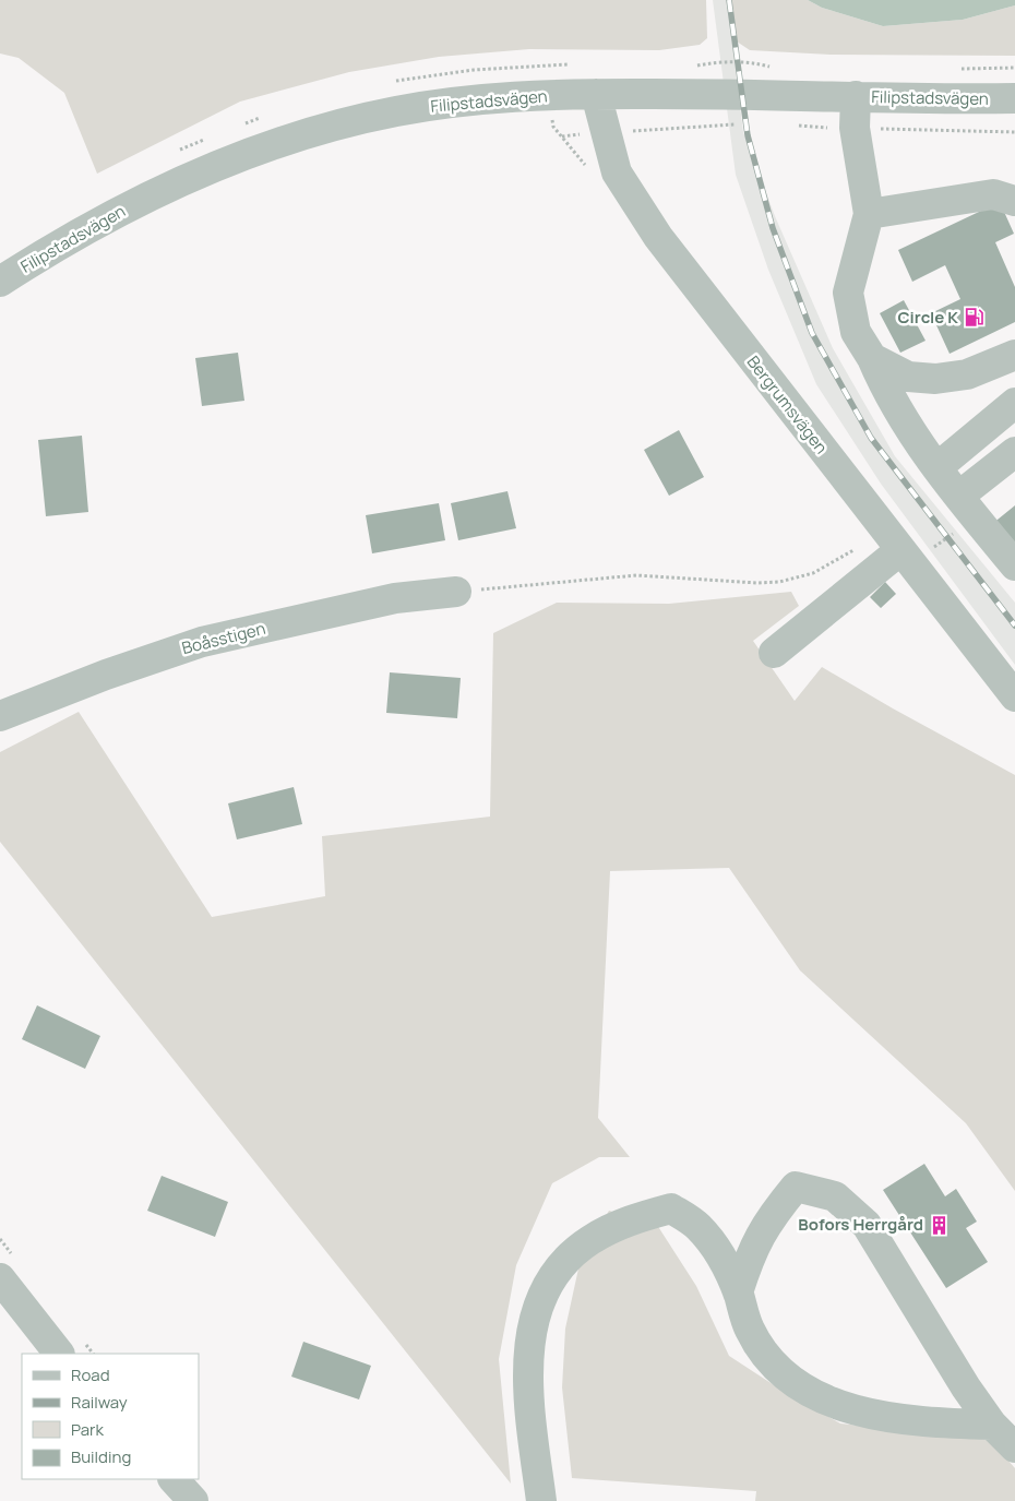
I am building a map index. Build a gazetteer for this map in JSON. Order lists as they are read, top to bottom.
{
  "streets": {
    "street": ["Filipstadsvägen", "Bergrumsvägen", "Boåsstigen"]
  },
  "crossings": [
    ["Filipstadsvägen", "Bergrumsvägen"]
  ],
  "places": {
    "fuel station": ["Circle K"],
    "building": ["Bofors Herrgård"]
  },
  "legend": [
    "Road",
    "Railway",
    "Park",
    "Building"
  ]
}
